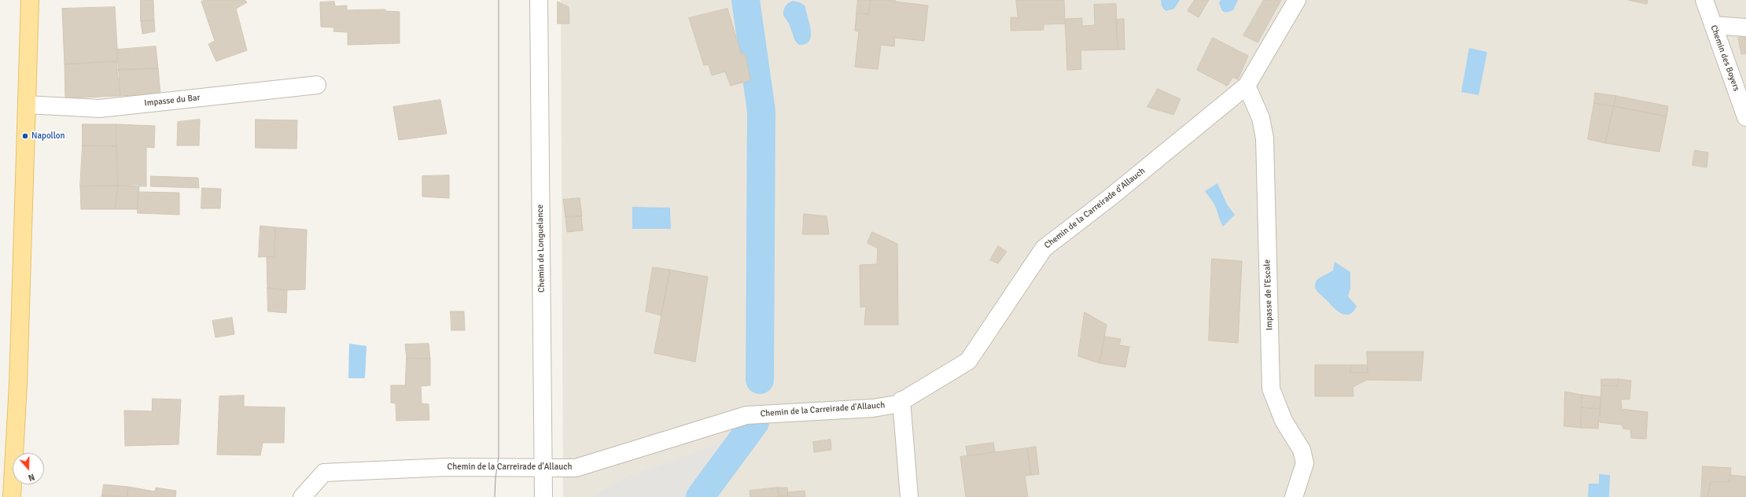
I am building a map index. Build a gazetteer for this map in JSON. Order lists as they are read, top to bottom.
{
  "streets": {
    "street": [
      "Chemin des Boyers",
      "Impasse du Bar",
      "Chemin de la Carreirade d'Allauch",
      "Chemin de Longuelance",
      "Impasse de l'Escale"
    ]
  },
  "crossings": [
    ["Chemin de la Carreirade d'Allauch", "Chemin de Longuelance"],
    ["Chemin de la Carreirade d'Allauch", "Impasse de l'Escale"]
  ],
  "places": ["Napollon"],
  "north": "bottom"
}
